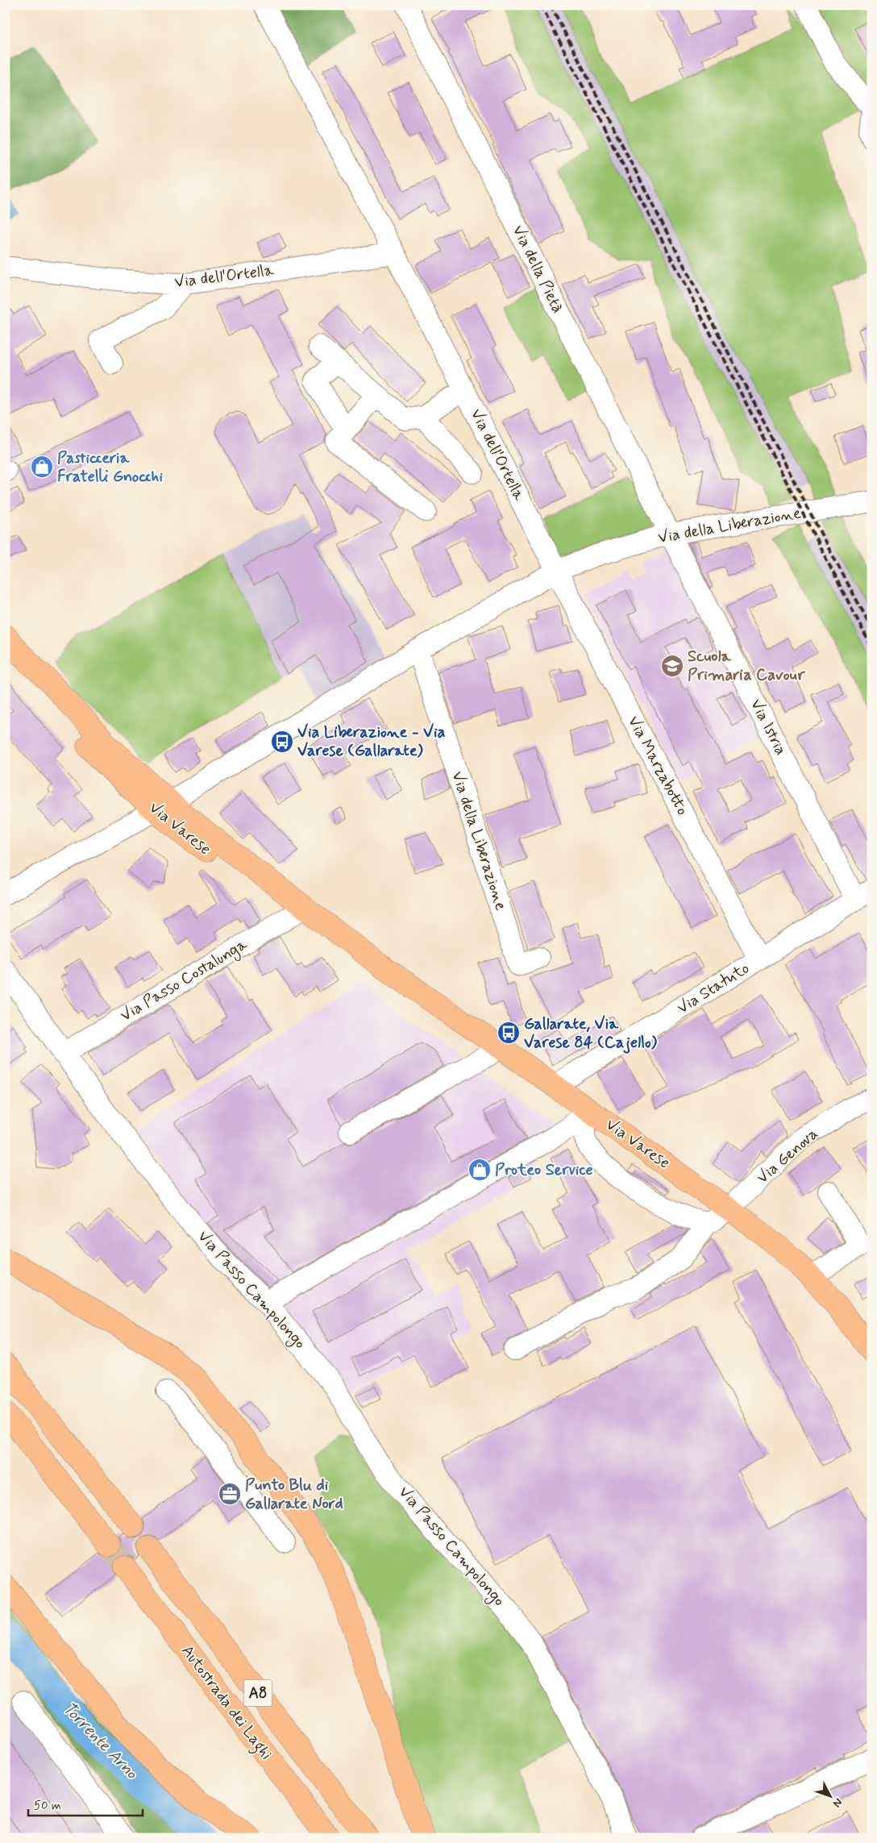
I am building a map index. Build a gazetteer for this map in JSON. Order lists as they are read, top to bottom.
{
  "streets": {
    "main road": ["Via Varese", "A8", "Autostrada dei Laghi"],
    "street": [
      "Via della Pietà",
      "Via dell'Ortella",
      "Via della Liberazione",
      "Via Istria",
      "Via Marzabotto",
      "Via Passo Costalunga",
      "Via Statuto",
      "Via Genova",
      "Via Passo Campolongo"
    ]
  },
  "crossings": [
    ["Via della Pietà", "Via della Liberazione"],
    ["Via della Pietà", "Via Istria"],
    ["Via dell'Ortella", "Via della Liberazione"],
    ["Via dell'Ortella", "Via Marzabotto"],
    ["Via della Liberazione", "Via Istria"],
    ["Via della Liberazione", "Via Marzabotto"],
    ["Via della Liberazione", "Via Varese"],
    ["Via Istria", "Via Statuto"],
    ["Via Marzabotto", "Via Statuto"],
    ["Via Varese", "Via Passo Costalunga"],
    ["Via Varese", "Via Statuto"],
    ["Via Varese", "Via Genova"],
    ["Via Passo Costalunga", "Via Passo Campolongo"]
  ],
  "water": ["Torrente Arno"],
  "places": {
    "shop": ["Pasticceria Fratelli Gnocchi", "Proteo Service"],
    "school or university": ["Scuola Primaria Cavour"],
    "bus stop": ["Via Liberazione - Via Varese (Gallarate)", "Gallarate, Via Varese 84 (Cajello)"],
    "office": ["Punto Blu di Gallarate Nord"]
  },
  "scale_bar": "50 m",
  "north": "bottom right"
}
